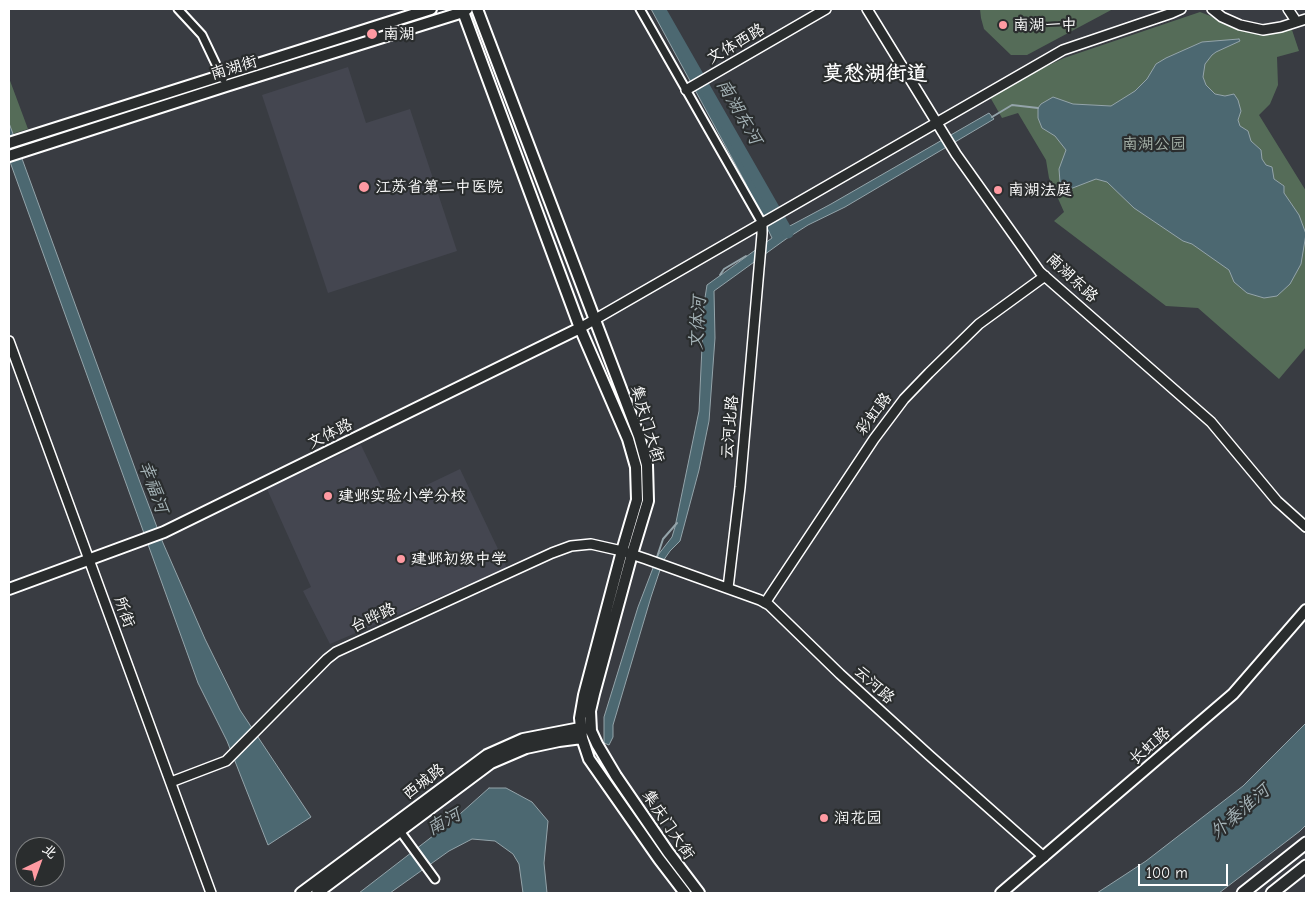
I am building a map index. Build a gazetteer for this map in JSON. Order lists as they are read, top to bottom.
{
  "streets": {
    "main road": [
      "南湖街",
      "集庆门大街",
      "文体路",
      "长虹路",
      "西城路"
    ],
    "street": [
      "文体西路",
      "南湖东路",
      "彩虹路",
      "云河北路",
      "所街",
      "台晔路",
      "云河路"
    ]
  },
  "crossings": [
    ["南湖街", "集庆门大街"],
    ["南湖东路", "彩虹路"],
    ["彩虹路", "云河路"],
    ["集庆门大街", "文体路"],
    ["集庆门大街", "台晔路"],
    ["集庆门大街", "西城路"],
    ["云河北路", "云河路"],
    ["文体路", "所街"],
    ["所街", "台晔路"],
    ["台晔路", "云河路"],
    ["云河路", "长虹路"]
  ],
  "districts": ["莫愁湖街道"],
  "water": [
    "南湖东河",
    "文体河",
    "幸福河",
    "外秦淮河",
    "南河"
  ],
  "parks": ["南湖公园"],
  "places": [
    "南湖一中",
    "南湖",
    "江苏省第二中医院",
    "南湖法庭",
    "建邺实验小学分校",
    "建邺初级中学",
    "润花园"
  ],
  "scale_bar": "100 m",
  "north": "top right"
}
